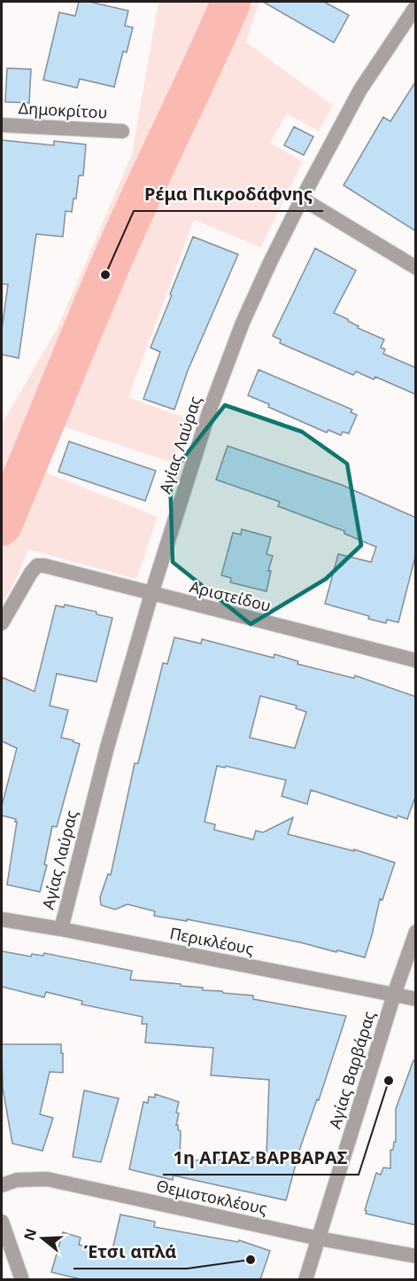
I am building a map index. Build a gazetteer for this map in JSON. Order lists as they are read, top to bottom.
{
  "streets": {
    "street": [
      "Δημοκρίτου",
      "Αγίας Λαύρας",
      "Αριστείδου",
      "Περικλέους",
      "Αγίας Βαρβάρας",
      "Θεμιστοκλέους"
    ]
  },
  "crossings": [
    ["Αγίας Λαύρας", "Αριστείδου"],
    ["Αγίας Λαύρας", "Περικλέους"],
    ["Περικλέους", "Αγίας Βαρβάρας"],
    ["Αγίας Βαρβάρας", "Θεμιστοκλέους"]
  ],
  "places": ["Ρέμα Πικροδάφνης", "1η ΑΓΙΑΣ ΒΑΡΒΑΡΑΣ", "Έτσι απλά"],
  "north": "left"
}
